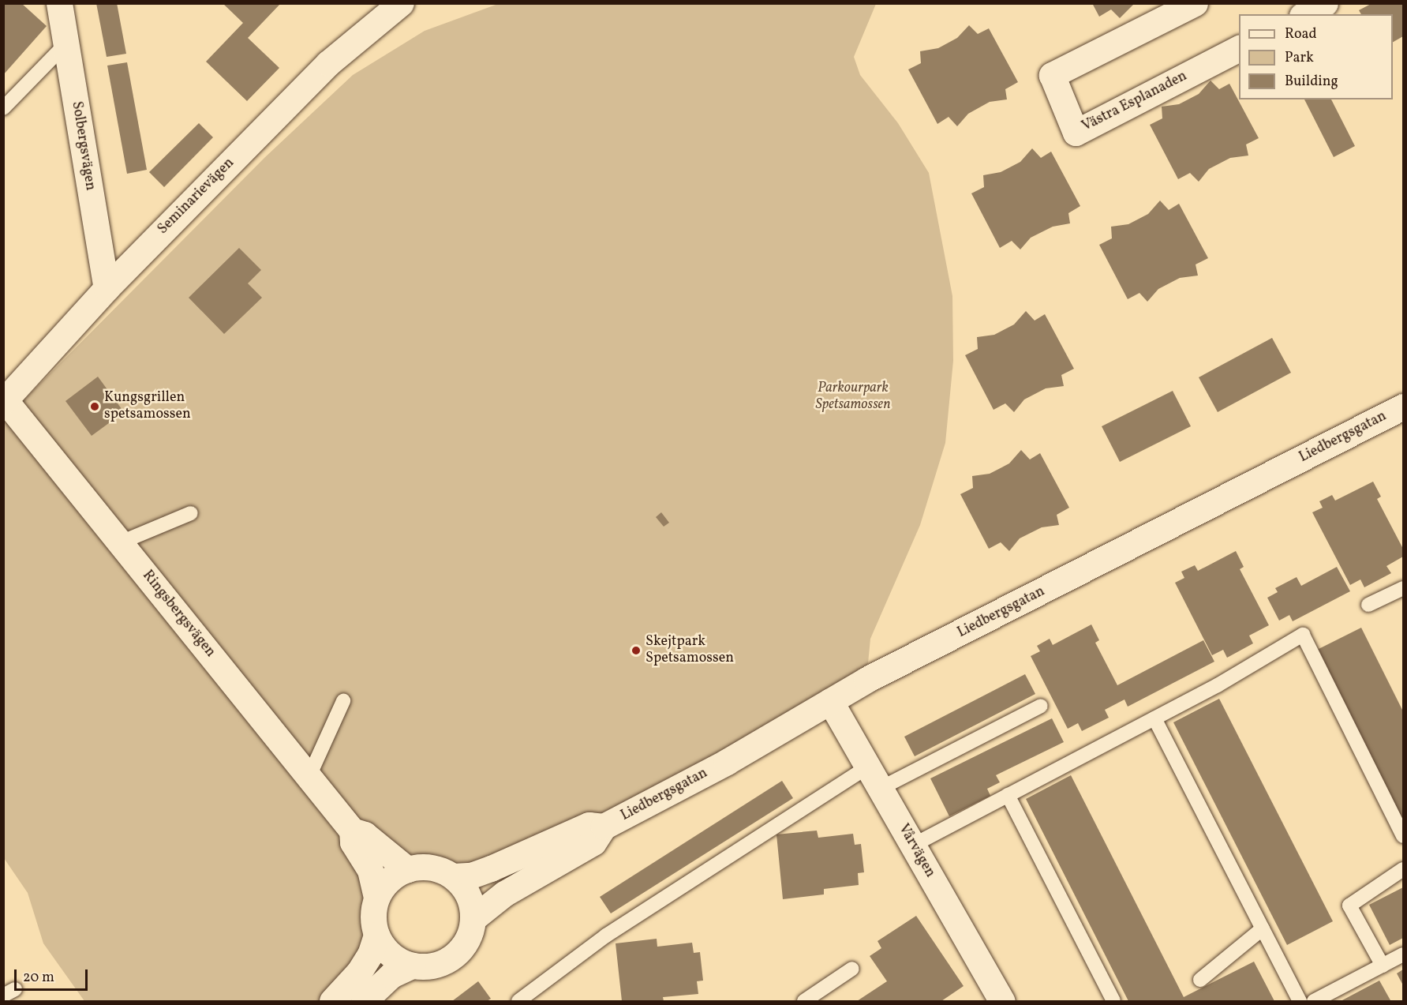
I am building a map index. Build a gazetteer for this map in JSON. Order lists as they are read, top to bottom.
{
  "streets": {
    "street": [
      "Västra Esplanaden",
      "Solbergsvägen",
      "Seminarievägen",
      "Liedbergsgatan",
      "Ringsbergsvägen",
      "Vårvägen"
    ]
  },
  "crossings": [
    ["Solbergsvägen", "Seminarievägen"],
    ["Seminarievägen", "Ringsbergsvägen"],
    ["Liedbergsgatan", "Ringsbergsvägen"],
    ["Liedbergsgatan", "Vårvägen"]
  ],
  "parks": ["Parkourpark Spetsamossen"],
  "places": ["Kungsgrillen spetsamossen", "Skejtpark Spetsamossen"],
  "legend": ["Road", "Park", "Building"],
  "scale_bar": "20 m"
}
